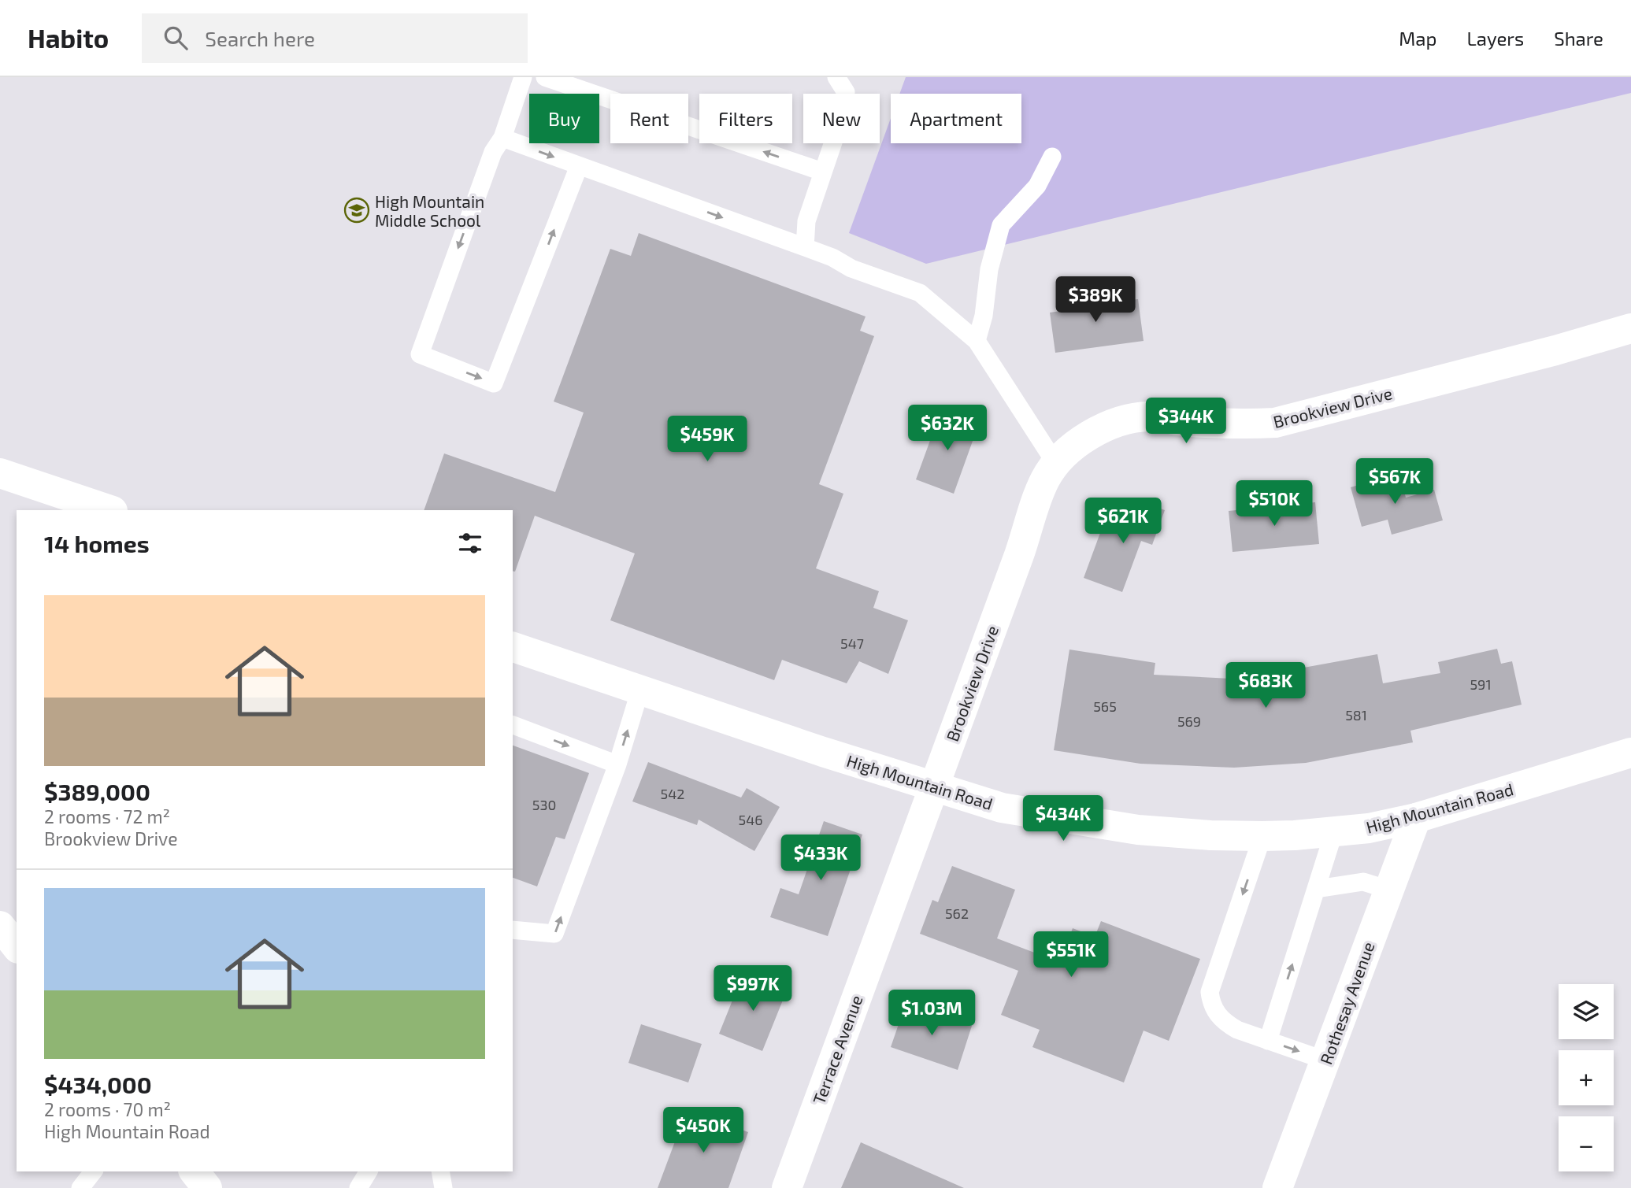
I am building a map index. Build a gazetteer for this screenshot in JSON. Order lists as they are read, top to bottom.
{
  "streets": {
    "street": [
      "Brookview Drive",
      "High Mountain Road",
      "Rothesay Avenue",
      "Terrace Avenue"
    ]
  },
  "crossings": [
    ["Brookview Drive", "High Mountain Road"],
    ["Brookview Drive", "Terrace Avenue"],
    ["High Mountain Road", "Rothesay Avenue"],
    ["High Mountain Road", "Terrace Avenue"]
  ],
  "places": {
    "school or university": ["High Mountain Middle School"]
  },
  "house_numbers": [
    "547",
    "591",
    "565",
    "581",
    "569",
    "542",
    "530",
    "546",
    "562"
  ],
  "page": {
    "header": "Habito",
    "search": "Search here",
    "nav": ["Map", "Layers", "Share"],
    "chip": [
      "Buy",
      "Rent",
      "Filters",
      "New",
      "Apartment"
    ],
    "price": [
      "$389K",
      "$344K",
      "$632K",
      "$459K",
      "$567K",
      "$510K",
      "$621K",
      "$683K",
      "$434K",
      "$433K",
      "$551K",
      "$997K",
      "$1.03M",
      "$450K"
    ],
    "heading": "14 homes",
    "list": [
      {
        "name": "$389,000",
        "note": "2 rooms · 72 m² · Brookview Drive"
      },
      {
        "name": "$434,000",
        "note": "2 rooms · 70 m² · High Mountain Road"
      }
    ],
    "map_buttons": ["+", "−"]
  }
}
